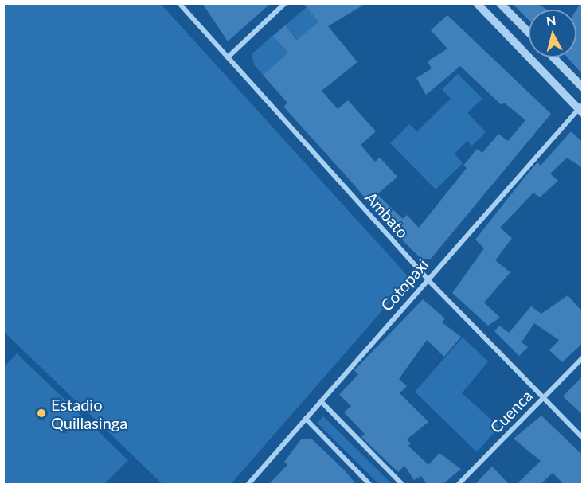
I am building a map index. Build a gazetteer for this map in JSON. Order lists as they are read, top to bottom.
{
  "streets": {
    "street": ["Ambato", "Cotopaxi", "Cuenca"]
  },
  "crossings": [
    ["Ambato", "Cotopaxi"],
    ["Ambato", "Cuenca"]
  ],
  "places": ["Estadio Quillasinga"],
  "north": "top"
}
